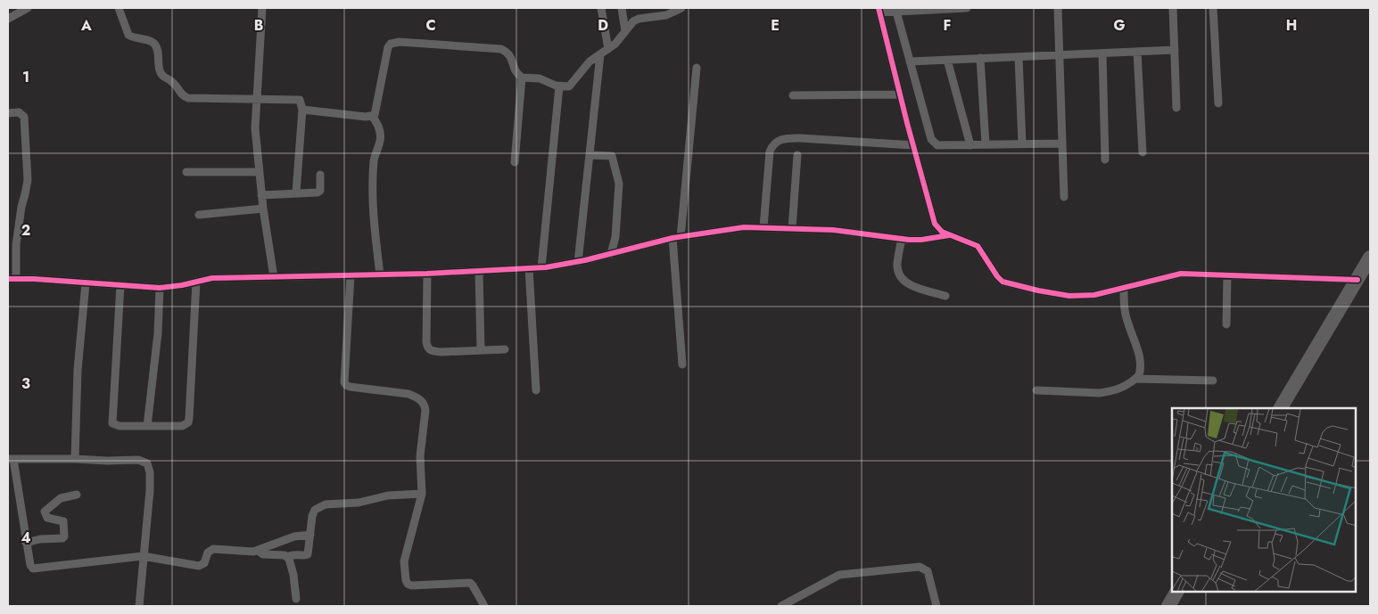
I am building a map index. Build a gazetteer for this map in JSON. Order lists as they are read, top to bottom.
{
  "grid": {
    "columns": [
      "A",
      "B",
      "C",
      "D",
      "E",
      "F",
      "G",
      "H"
    ],
    "rows": [
      "1",
      "2",
      "3",
      "4"
    ]
  }
}
